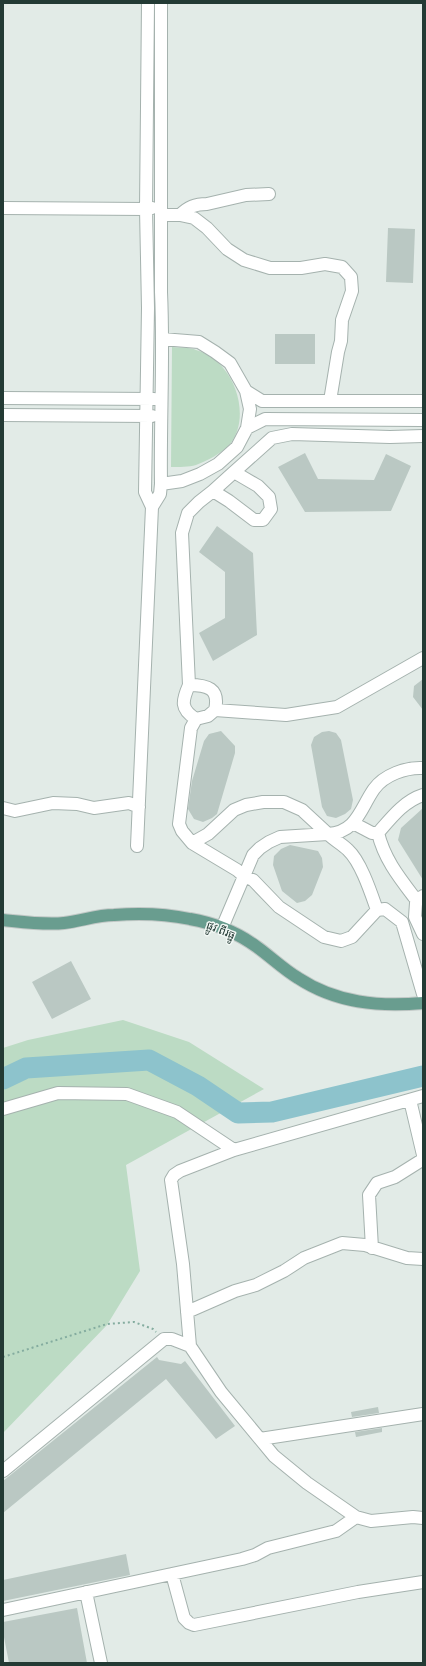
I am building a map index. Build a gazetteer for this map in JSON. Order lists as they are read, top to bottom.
{
  "streets": {
    "main road": ["ផ្លូវ ពីរធ្នូ"]
  }
}
